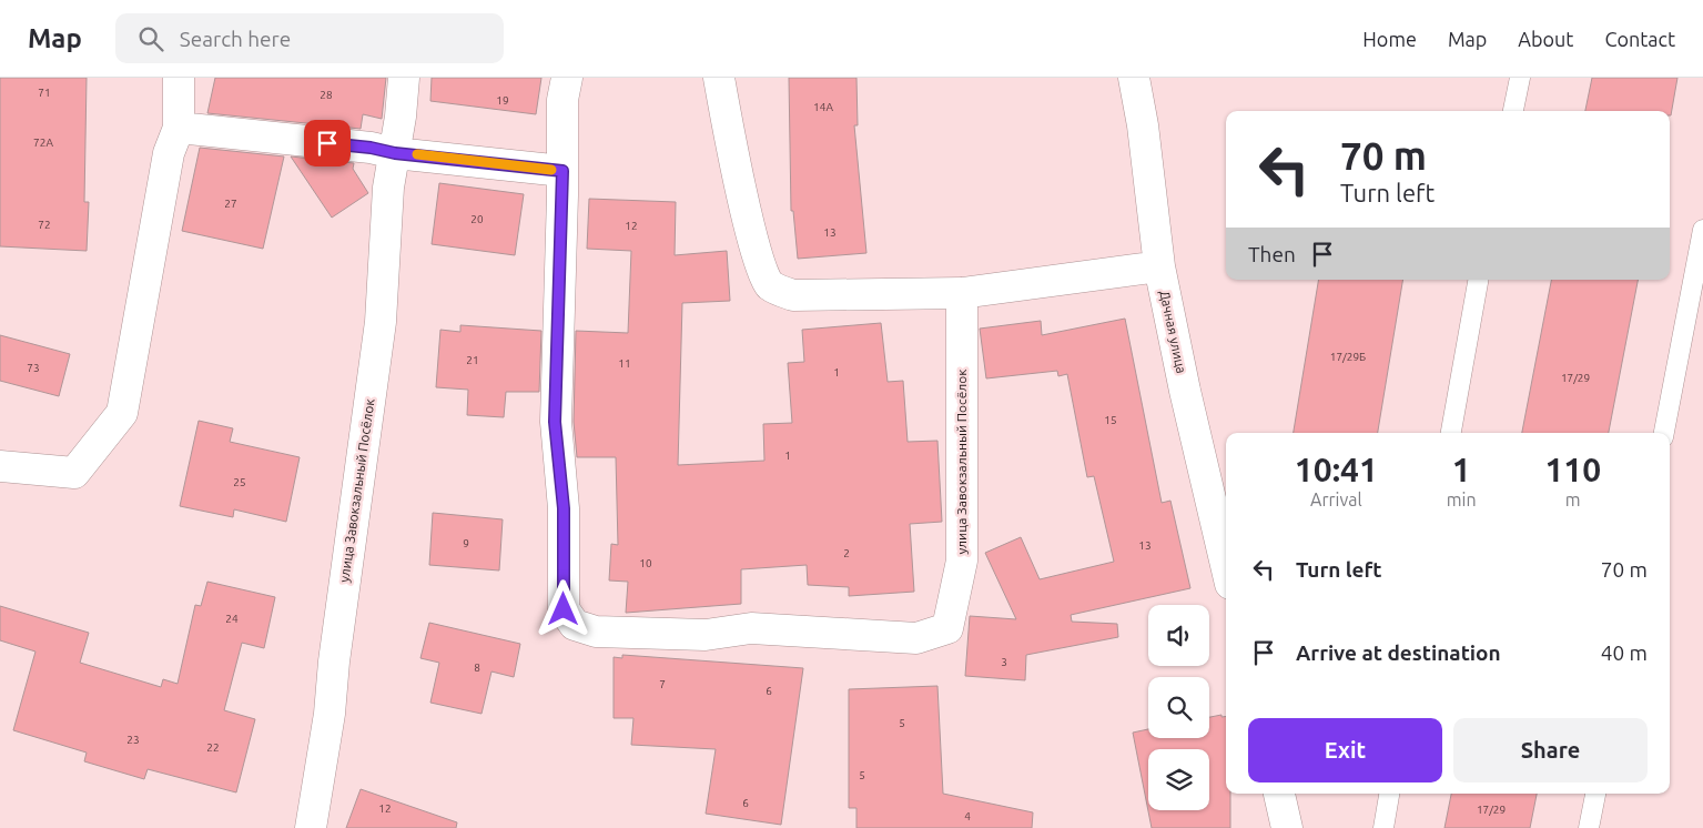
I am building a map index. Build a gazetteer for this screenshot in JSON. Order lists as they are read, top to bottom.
{
  "streets": {
    "street": ["Дачная улица", "улица Завокзальный Посёлок"]
  },
  "house_numbers": [
    "71",
    "28",
    "19",
    "14А",
    "72А",
    "27",
    "20",
    "72",
    "12",
    "13",
    "17/29Б",
    "21",
    "11",
    "73",
    "1",
    "17/29",
    "15",
    "1",
    "25",
    "9",
    "13",
    "2",
    "10",
    "24",
    "3",
    "8",
    "7",
    "6",
    "5",
    "23",
    "22",
    "5",
    "6",
    "12",
    "17/29",
    "4"
  ],
  "page": {
    "header": "Map",
    "search": "Search here",
    "nav": [
      "Home",
      "Map",
      "About",
      "Contact"
    ],
    "turn": ["70 m", "Turn left"],
    "then": "Then",
    "eta": [
      "10:41",
      "Arrival",
      "1",
      "min",
      "110",
      "m"
    ],
    "list": [
      {
        "name": "Turn left",
        "value": "70 m"
      },
      {
        "name": "Arrive at destination",
        "value": "40 m"
      }
    ],
    "buttons": ["Exit", "Share"]
  }
}
